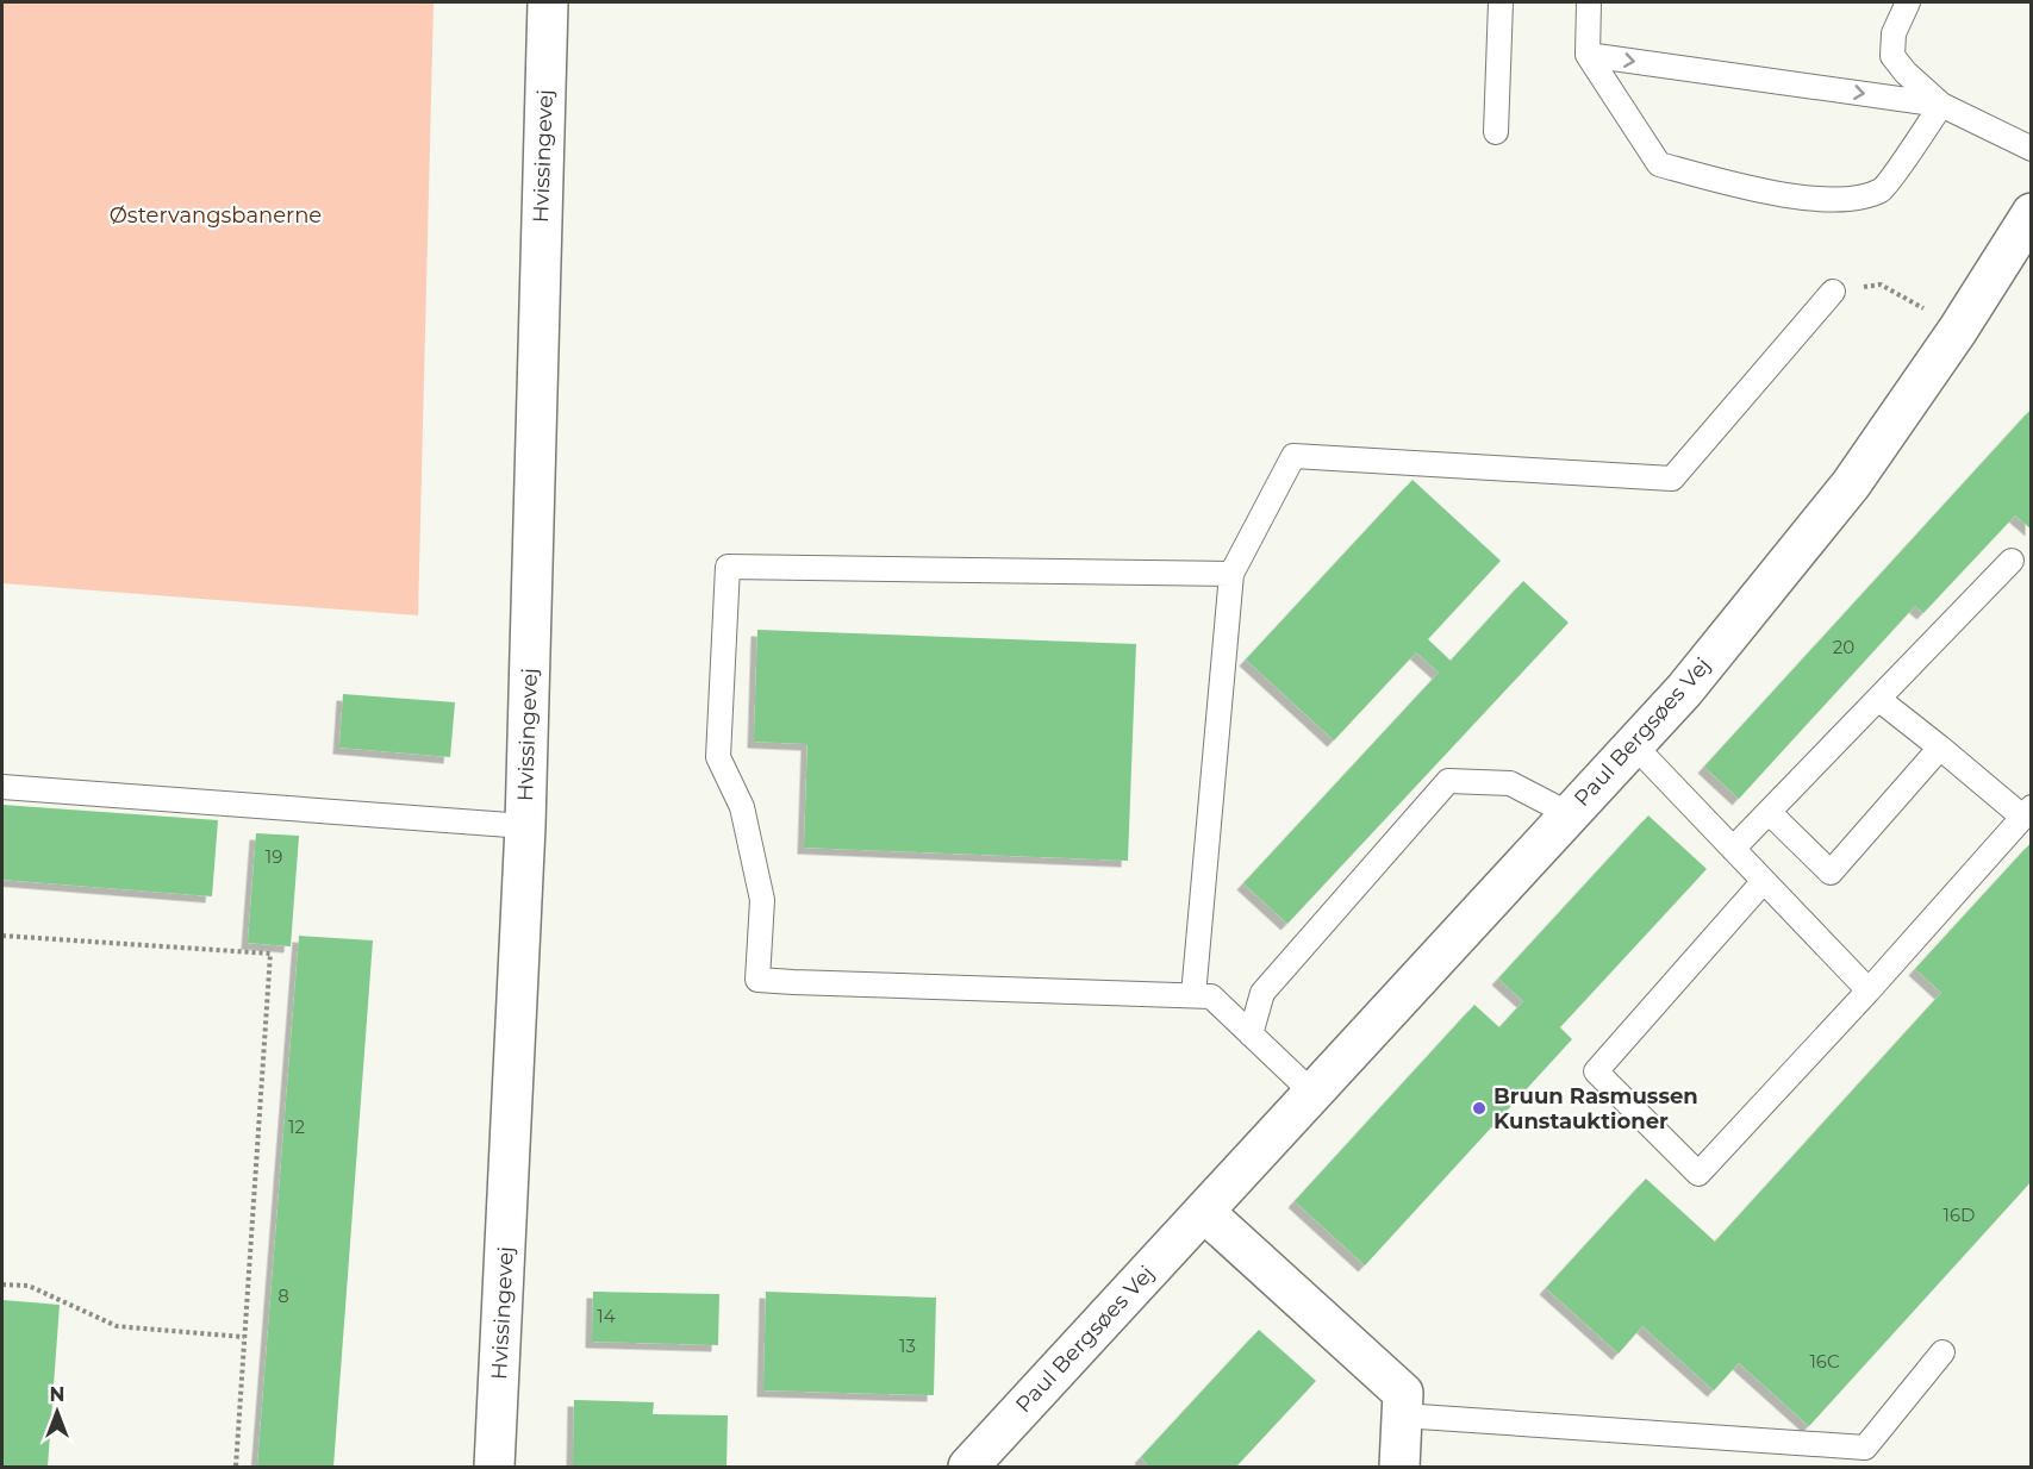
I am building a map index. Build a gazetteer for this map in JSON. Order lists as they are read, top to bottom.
{
  "streets": {
    "street": ["Hvissingevej", "Paul Bergsøes Vej"]
  },
  "parks": ["Østervangsbanerne"],
  "places": ["Bruun Rasmussen Kunstauktioner"],
  "house_numbers": [
    "20",
    "19",
    "12",
    "16D",
    "8",
    "14",
    "13",
    "16C"
  ],
  "north": "top"
}
